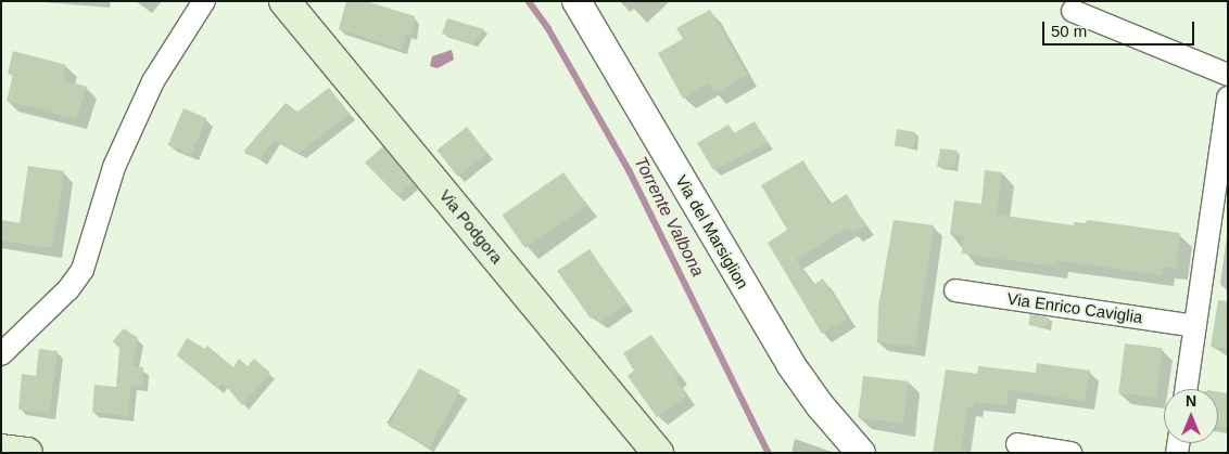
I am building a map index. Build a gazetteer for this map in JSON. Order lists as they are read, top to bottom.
{
  "streets": {
    "main road": ["Via Podgora"],
    "street": ["Via del Marsiglion", "Via Enrico Caviglia"]
  },
  "water": ["Torrente Valbona"],
  "scale_bar": "50 m",
  "north": "top"
}
